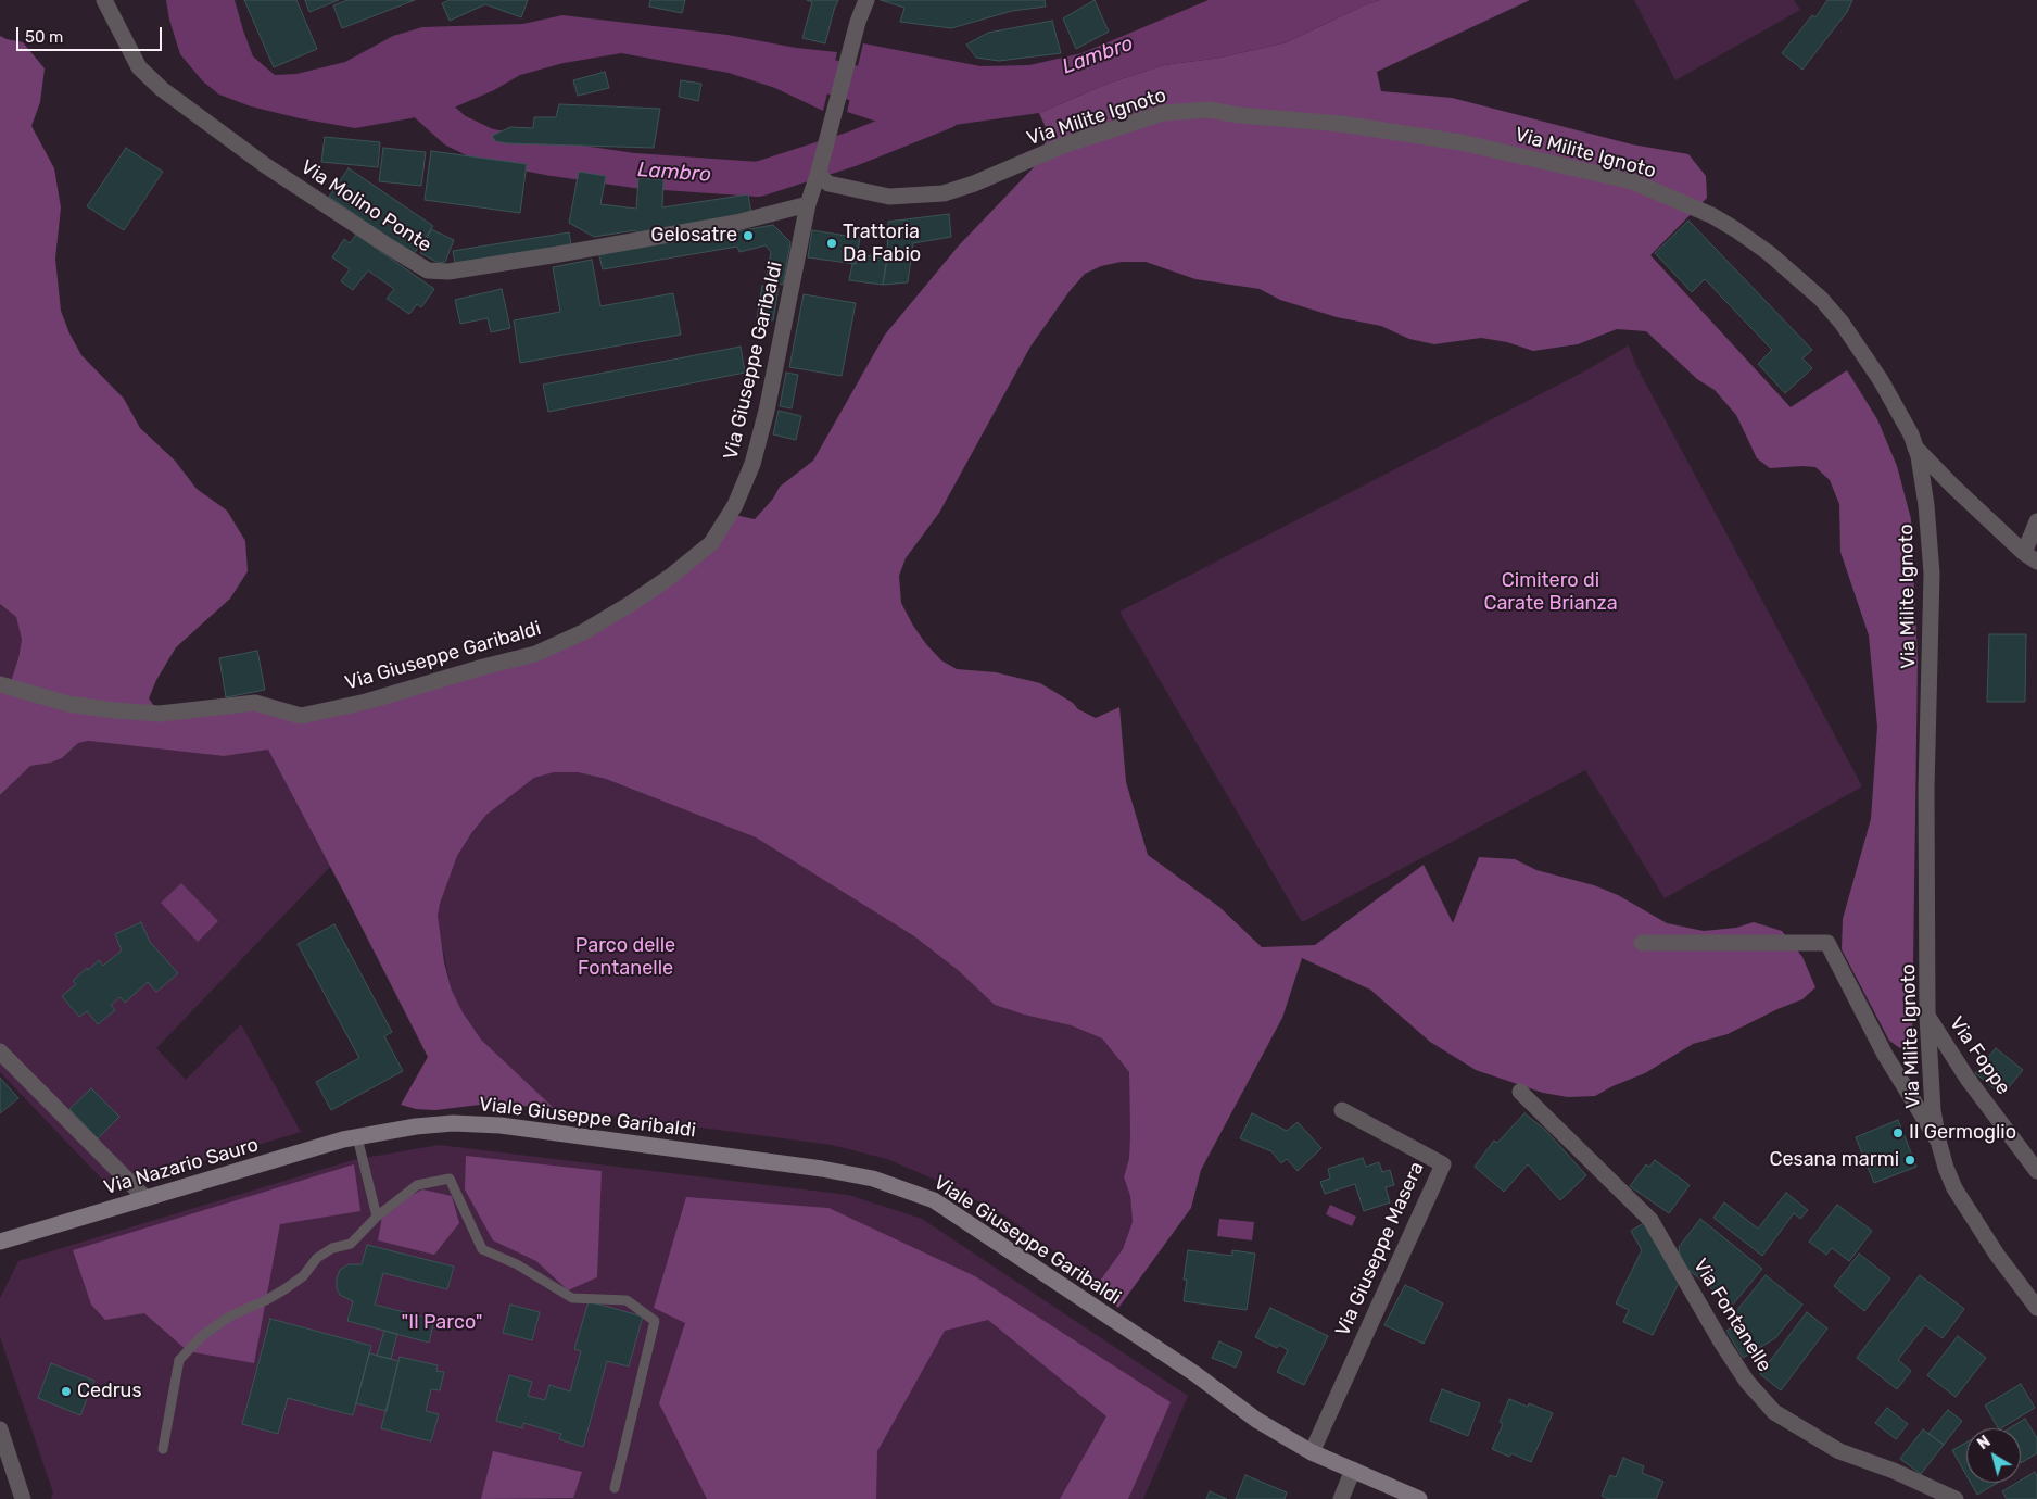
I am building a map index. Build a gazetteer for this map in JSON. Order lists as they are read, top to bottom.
{
  "streets": {
    "main road": ["Viale Giuseppe Garibaldi", "Via Nazario Sauro"],
    "street": [
      "Via Milite Ignoto",
      "Via Molino Ponte",
      "Via Giuseppe Garibaldi",
      "Via Foppe",
      "Via Giuseppe Masera",
      "Via Fontanelle"
    ]
  },
  "crossings": [
    ["Via Milite Ignoto", "Via Giuseppe Garibaldi"],
    ["Via Milite Ignoto", "Via Foppe"],
    ["Via Molino Ponte", "Via Giuseppe Garibaldi"],
    ["Viale Giuseppe Garibaldi", "Via Nazario Sauro"],
    ["Viale Giuseppe Garibaldi", "Via Giuseppe Masera"]
  ],
  "water": ["Lambro"],
  "parks": ["Cimitero di Carate Brianza", "Parco delle Fontanelle", "\"Il Parco\""],
  "places": [
    "Gelosatre",
    "Trattoria Da Fabio",
    "Il Germoglio",
    "Cesana marmi",
    "Cedrus"
  ],
  "scale_bar": "50 m",
  "north": "top left"
}
